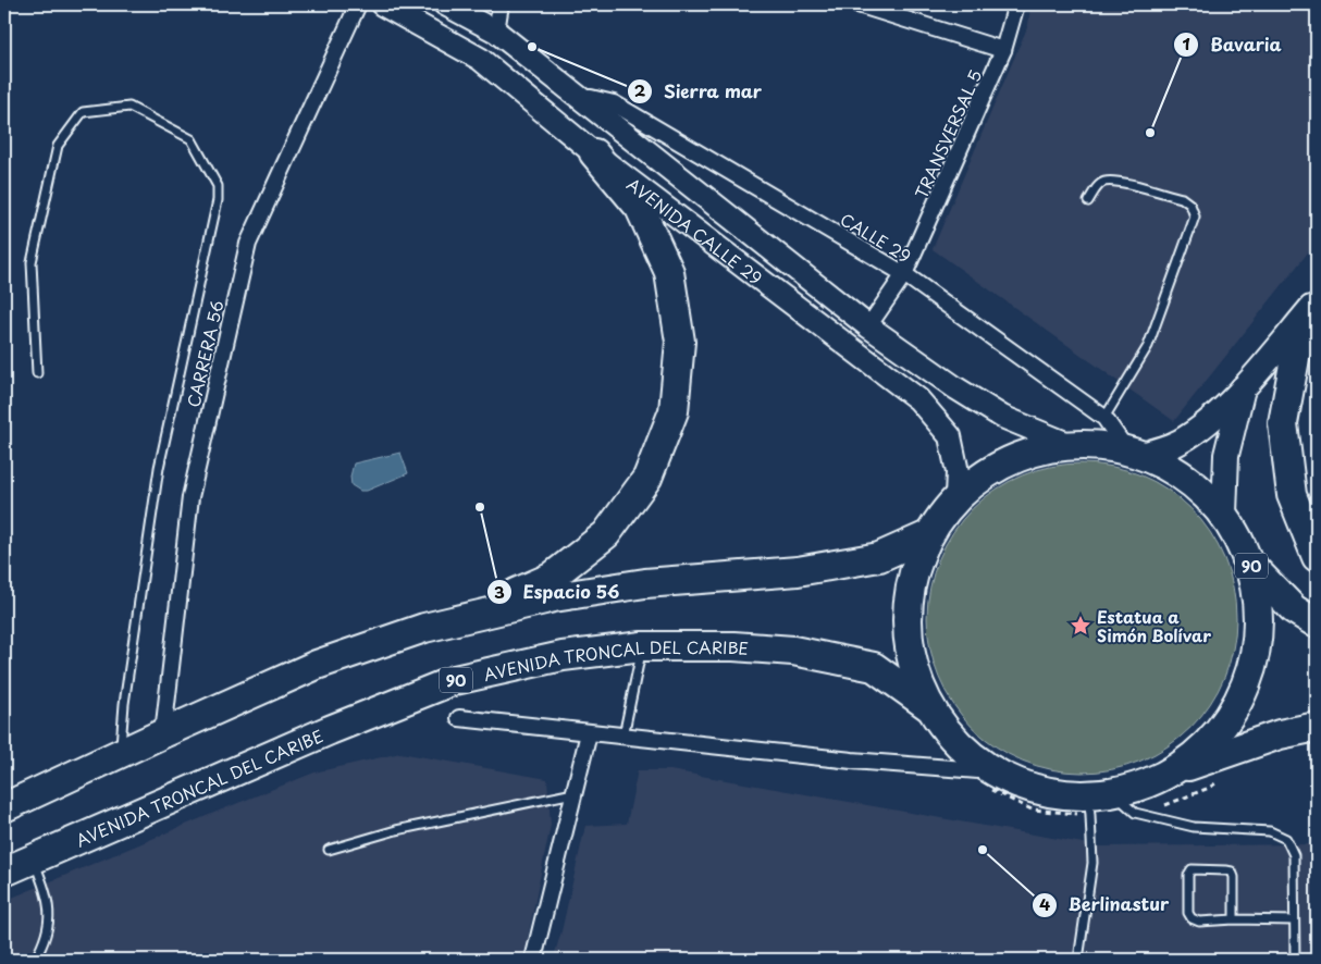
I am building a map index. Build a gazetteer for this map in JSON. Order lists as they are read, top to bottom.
{
  "streets": {
    "highway": ["90", "AVENIDA TRONCAL DEL CARIBE"],
    "main road": ["AVENIDA CALLE 29"],
    "street": ["TRANSVERSAL 5", "CALLE 29", "CARRERA 56"]
  },
  "crossings": [
    ["TRANSVERSAL 5", "AVENIDA CALLE 29"],
    ["TRANSVERSAL 5", "CALLE 29"],
    ["AVENIDA CALLE 29", "CALLE 29"],
    ["AVENIDA CALLE 29", "90"],
    ["CALLE 29", "90"],
    ["CARRERA 56", "90"],
    ["90", "AVENIDA TRONCAL DEL CARIBE"]
  ],
  "places": {
    "other": [
      "Sierra mar",
      "Bavaria",
      "Espacio 56",
      "Berlinastur"
    ],
    "place": ["Estatua a Simón Bolívar"]
  }
}
